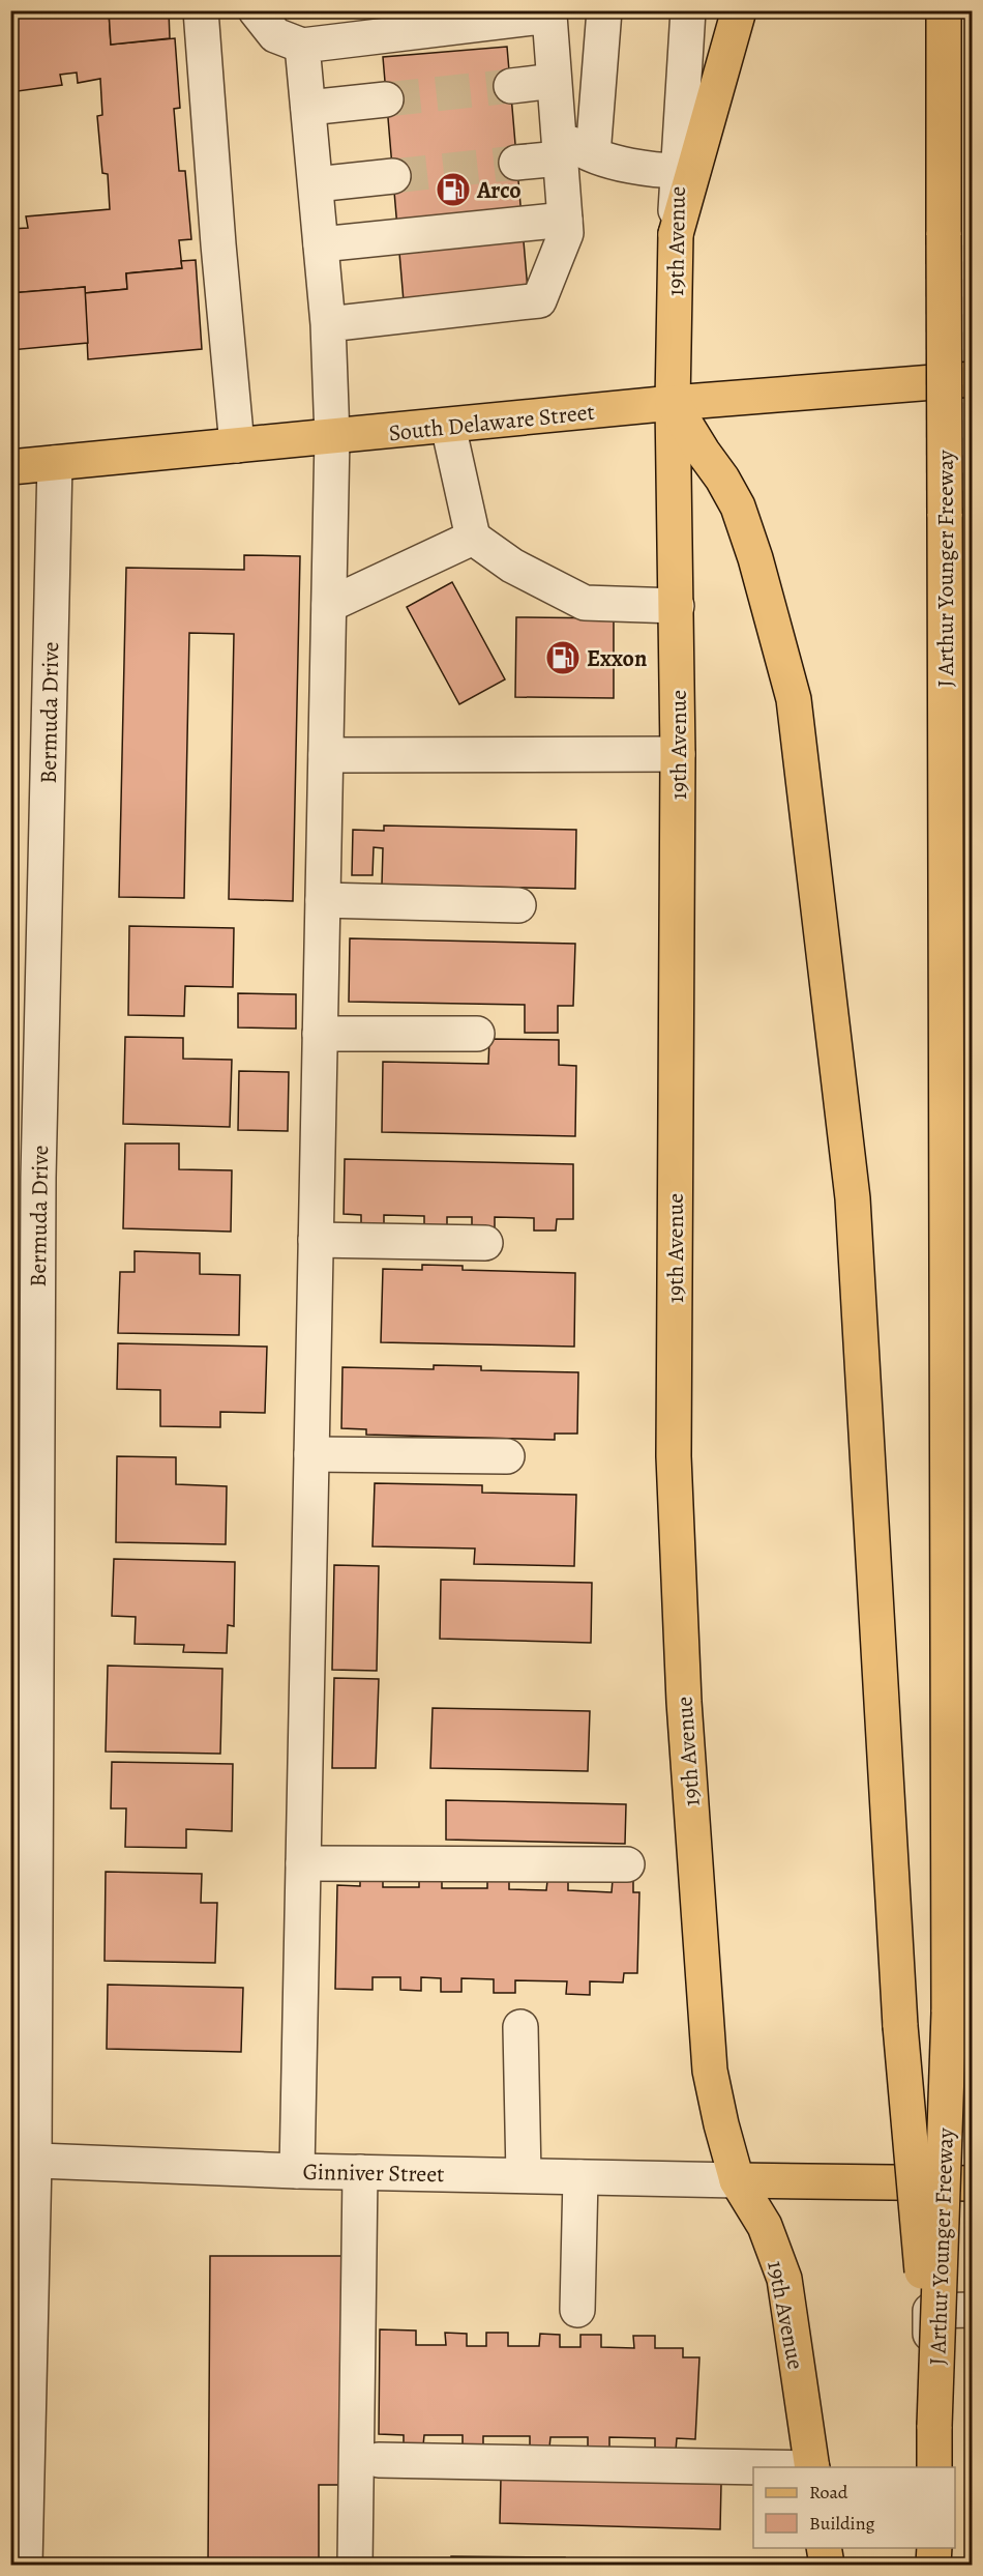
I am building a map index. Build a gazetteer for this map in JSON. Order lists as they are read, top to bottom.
{
  "streets": {
    "main road": ["19th Avenue", "South Delaware Street", "J Arthur Younger Freeway"],
    "street": ["Bermuda Drive", "Ginniver Street"]
  },
  "crossings": [
    ["19th Avenue", "South Delaware Street"],
    ["19th Avenue", "Ginniver Street"],
    ["South Delaware Street", "Bermuda Drive"],
    ["Bermuda Drive", "Ginniver Street"]
  ],
  "places": {
    "fuel station": ["Arco", "Exxon"]
  },
  "legend": ["Road", "Building"]
}
